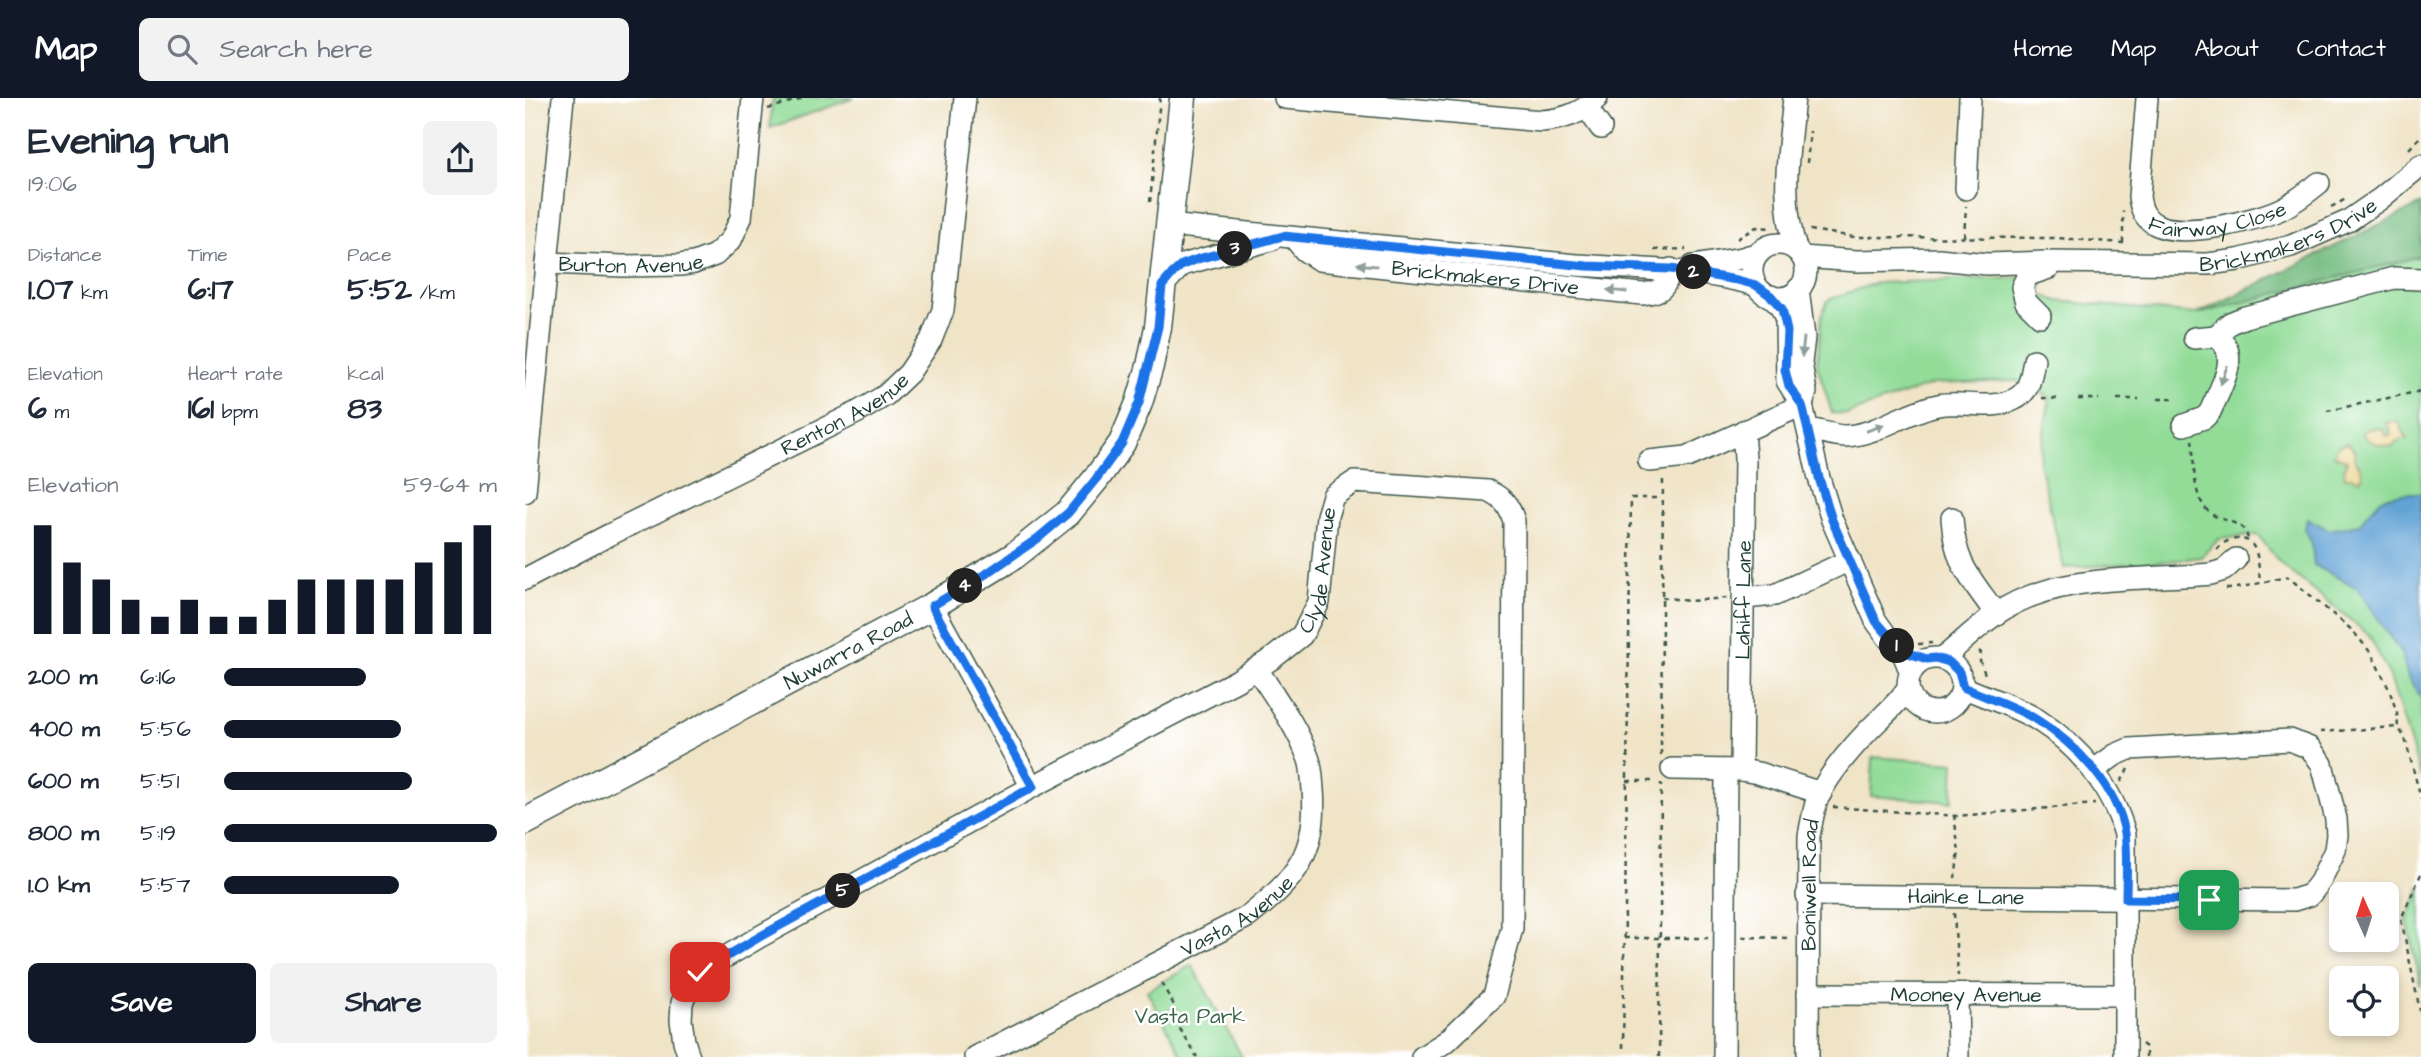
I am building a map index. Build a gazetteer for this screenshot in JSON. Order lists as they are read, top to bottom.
{
  "streets": {
    "main road": ["Nuwarra Road"],
    "street": [
      "Fairway Close",
      "Brickmakers Drive",
      "Burton Avenue",
      "Renton Avenue",
      "Clyde Avenue",
      "Lahiff Lane",
      "Boniwell Road",
      "Hainke Lane",
      "Vasta Avenue",
      "Mooney Avenue"
    ]
  },
  "crossings": [
    ["Brickmakers Drive", "Nuwarra Road"],
    ["Clyde Avenue", "Vasta Avenue"],
    ["Boniwell Road", "Hainke Lane"],
    ["Boniwell Road", "Mooney Avenue"]
  ],
  "parks": ["Vasta Park"],
  "north": "top",
  "page": {
    "header": "Map",
    "search": "Search here",
    "nav": [
      "Home",
      "Map",
      "About",
      "Contact"
    ],
    "heading": ["Evening run", "19:06"],
    "stats": [
      ["Distance", "1.07 km"],
      ["Time", "6:17"],
      ["Pace", "5:52 /km"],
      ["Elevation", "6 m"],
      ["Heart rate", "161 bpm"],
      ["kcal", "83"]
    ],
    "pins": [
      "3",
      "2",
      "4",
      "1",
      "5"
    ],
    "chart": ["Elevation", "59–64 m"],
    "list": [
      {
        "name": "200 m",
        "note": "6:16"
      },
      {
        "name": "400 m",
        "note": "5:56"
      },
      {
        "name": "600 m",
        "note": "5:51"
      },
      {
        "name": "800 m",
        "note": "5:19"
      },
      {
        "name": "1.0 km",
        "note": "5:57"
      }
    ],
    "buttons": ["Save", "Share"]
  }
}
